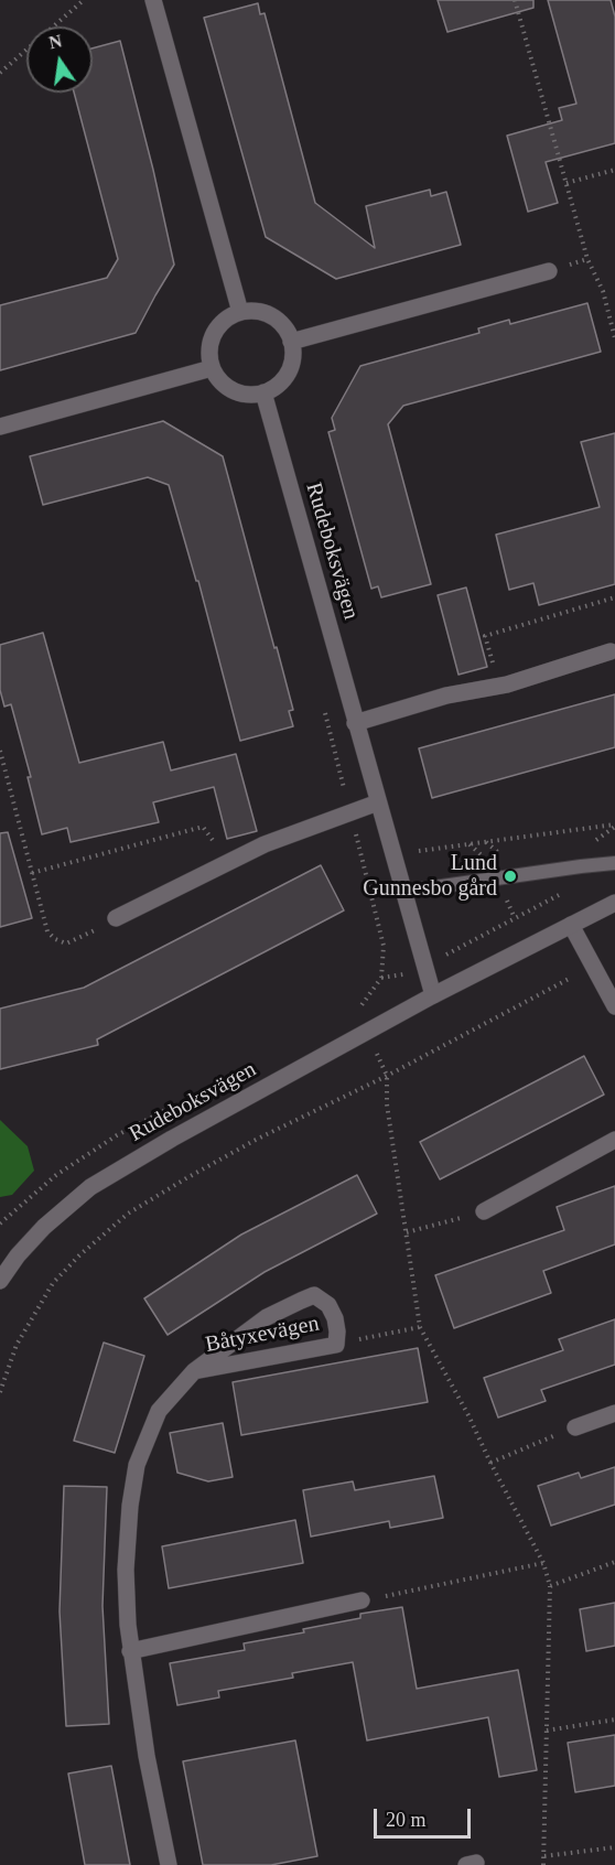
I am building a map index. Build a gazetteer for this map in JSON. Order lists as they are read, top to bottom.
{
  "streets": {
    "street": ["Rudeboksvägen", "Båtyxevägen"]
  },
  "places": ["Lund Gunnesbo gård"],
  "scale_bar": "20 m",
  "north": "top"
}
